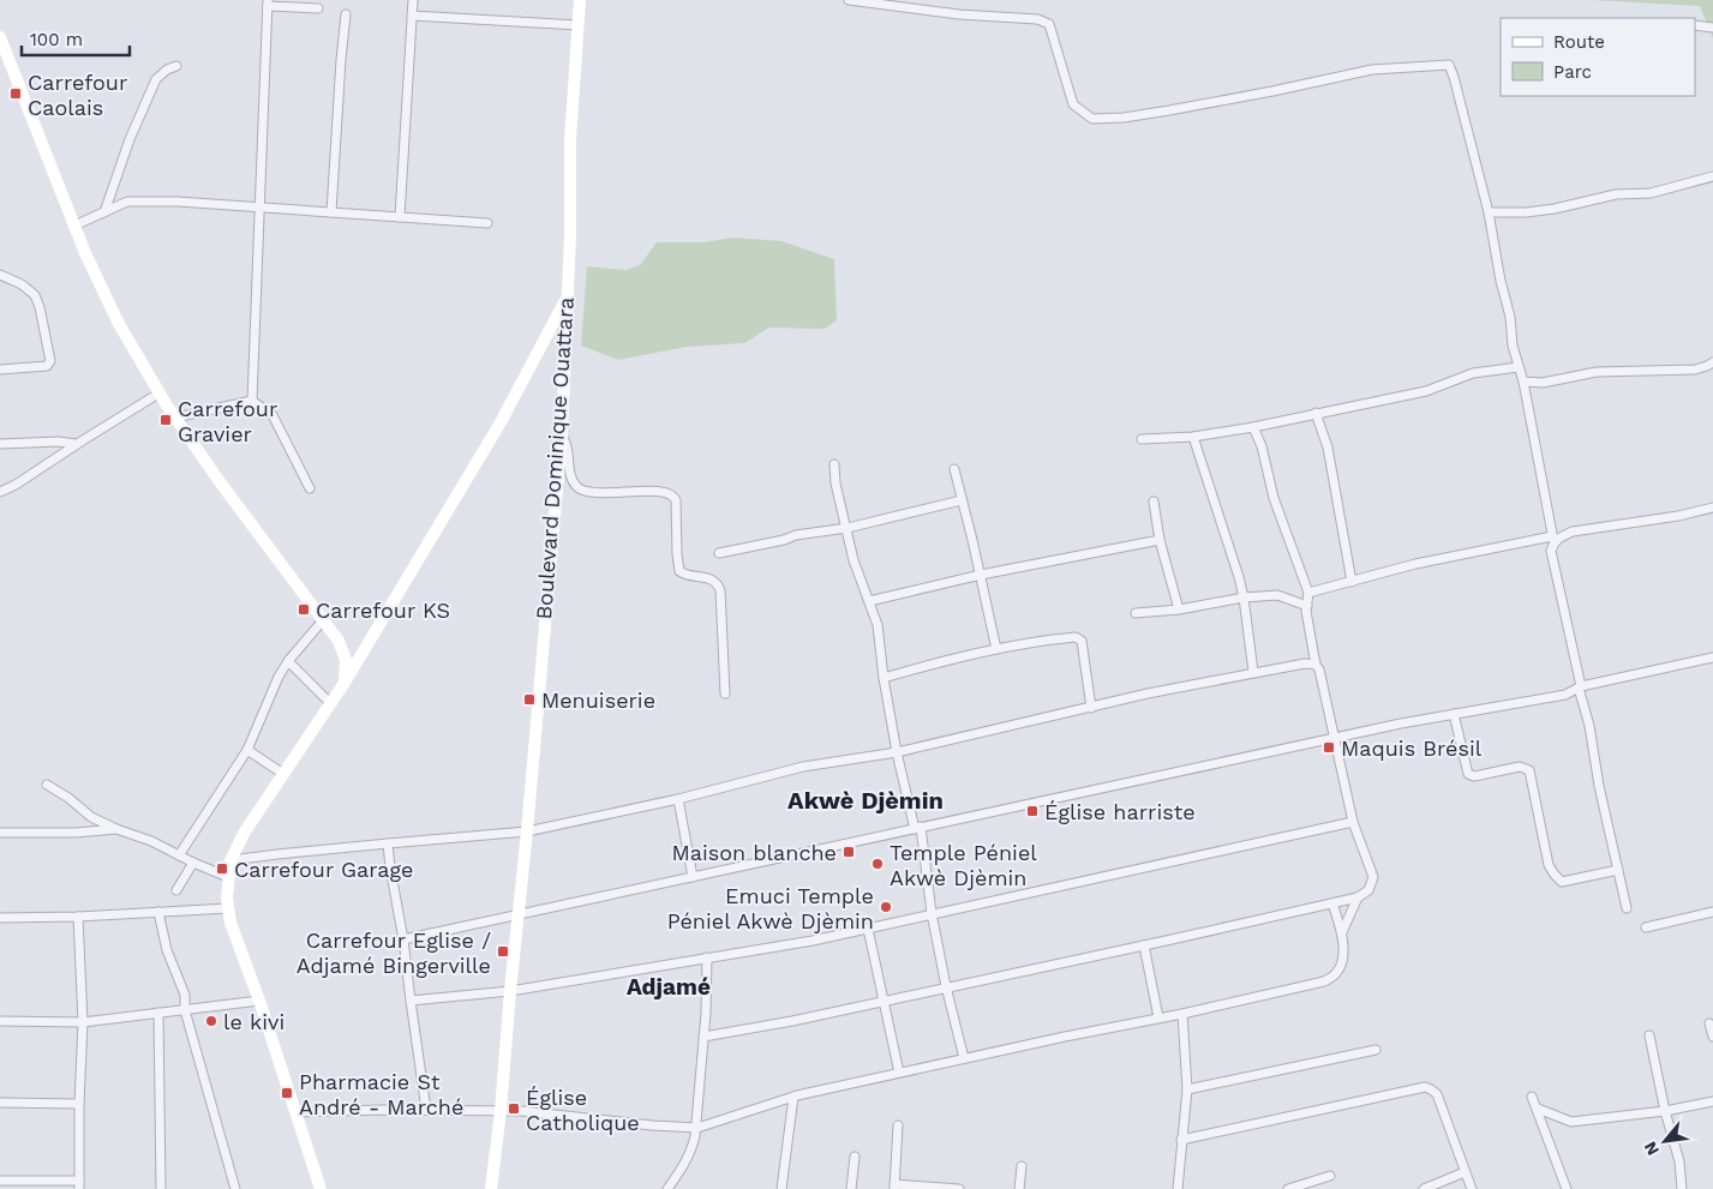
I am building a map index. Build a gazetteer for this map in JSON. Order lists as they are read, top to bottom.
{
  "streets": {
    "street": ["Boulevard Dominique Ouattara"]
  },
  "districts": ["Akwè Djèmin", "Adjamé"],
  "places": {
    "transit": [
      "Carrefour Caolais",
      "Carrefour Gravier",
      "Carrefour KS",
      "Menuiserie",
      "Maquis Brésil",
      "Église harriste",
      "Maison blanche",
      "Carrefour Garage",
      "Carrefour Eglise / Adjamé Bingerville",
      "Pharmacie St André - Marché",
      "Église Catholique"
    ],
    "other": ["Temple Péniel Akwè Djèmin", "Emuci Temple Péniel Akwè Djèmin", "le kivi"]
  },
  "legend": ["Route", "Parc"],
  "scale_bar": "100 m",
  "north": "bottom left"
}
